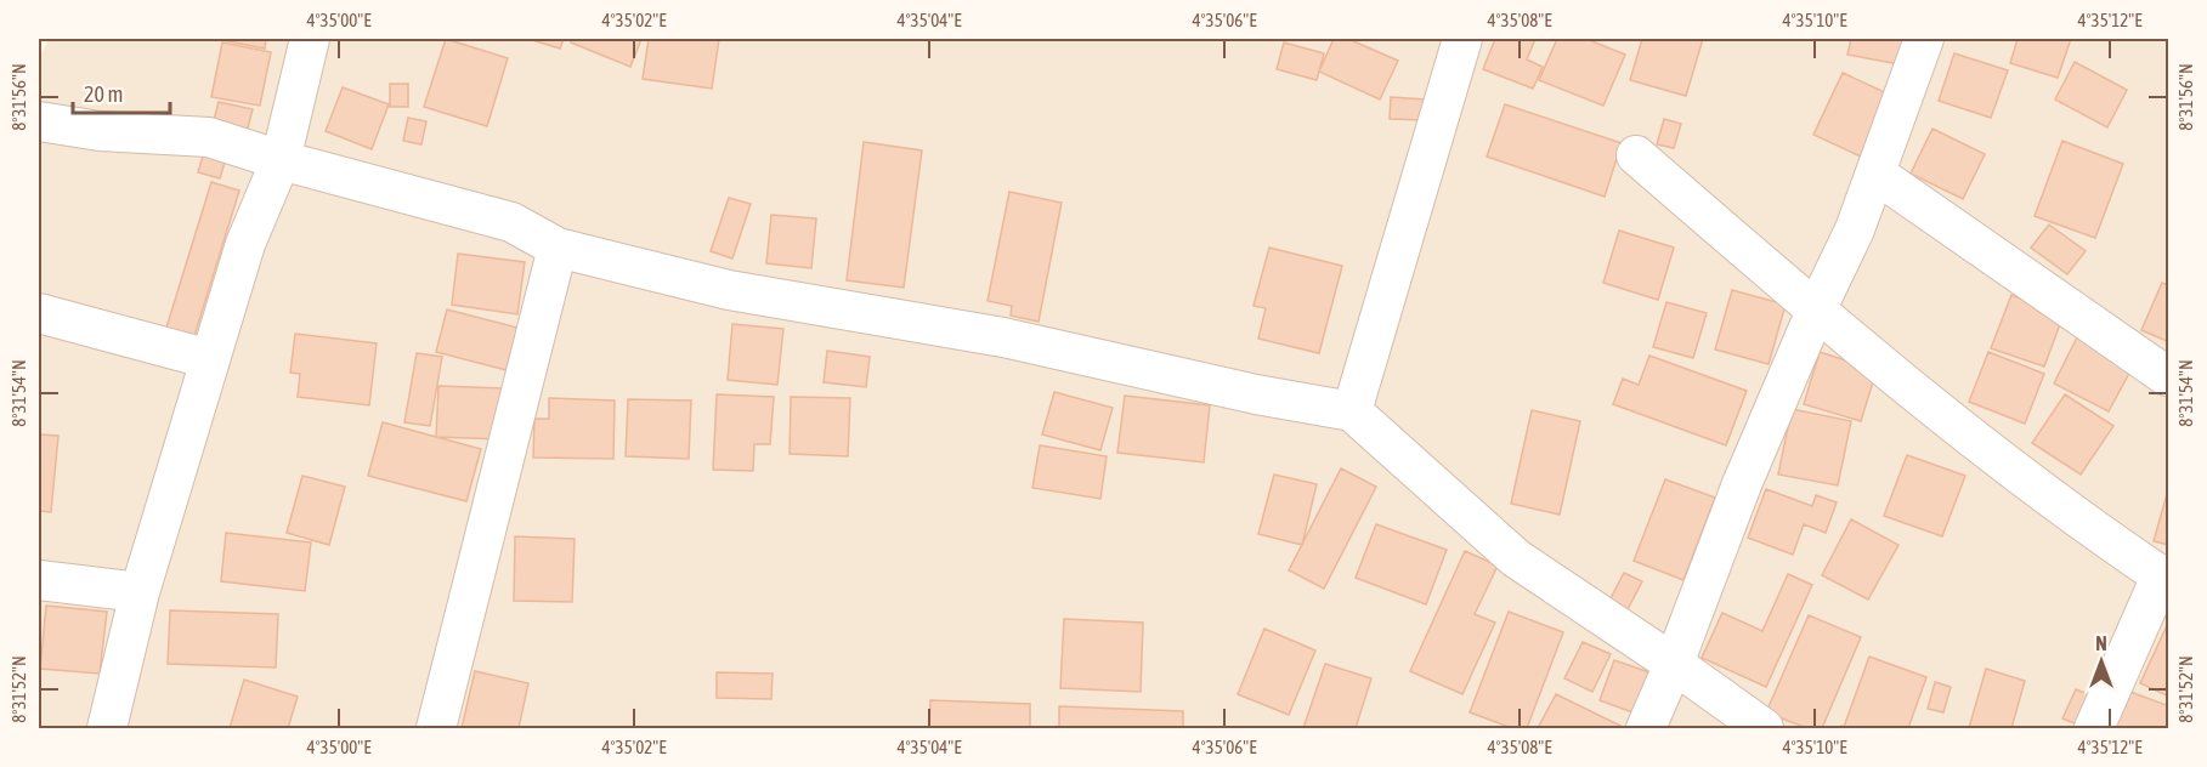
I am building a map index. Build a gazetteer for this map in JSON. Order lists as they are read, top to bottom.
{
  "scale_bar": "20 m",
  "north": "top",
  "coordinates": [
    "4°35'00\"E",
    "4°35'02\"E",
    "4°35'04\"E",
    "4°35'06\"E",
    "4°35'08\"E",
    "4°35'10\"E",
    "4°35'12\"E",
    "8°31'56\"N",
    "8°31'54\"N",
    "8°31'52\"N"
  ]
}
